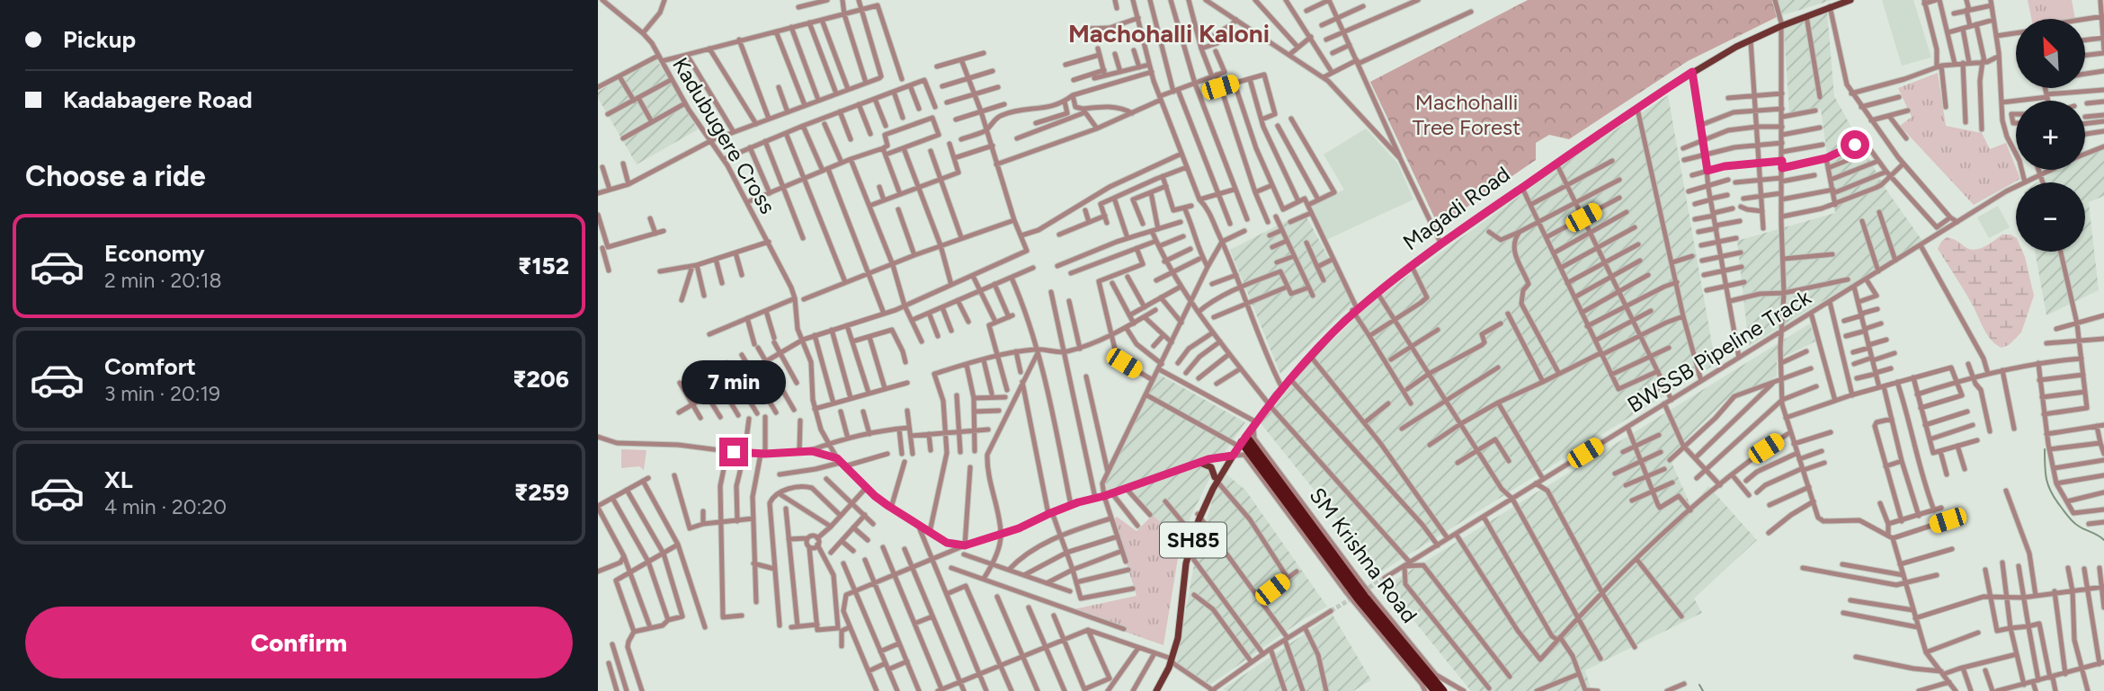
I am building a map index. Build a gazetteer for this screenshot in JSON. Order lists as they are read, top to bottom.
{
  "streets": {
    "highway": ["SM Krishna Road"],
    "main road": ["Magadi Road", "SH85"],
    "street": ["Kadubugere Cross", "BWSSB Pipeline Track"]
  },
  "crossings": [
    ["Magadi Road", "SM Krishna Road"]
  ],
  "districts": ["Machohalli Kaloni"],
  "parks": ["Machohalli Tree Forest"],
  "north": "top left",
  "page": {
    "banner": ["Pickup", "Kadabagere Road"],
    "map_buttons": ["+", "−"],
    "heading": "Choose a ride",
    "list": [
      {
        "name": "Economy",
        "note": "2 min · 20:18",
        "value": "₹152"
      },
      {
        "name": "Comfort",
        "note": "3 min · 20:19",
        "value": "₹206"
      },
      {
        "name": "XL",
        "note": "4 min · 20:20",
        "value": "₹259"
      }
    ],
    "bubble": "7 min",
    "buttons": "Confirm"
  }
}
